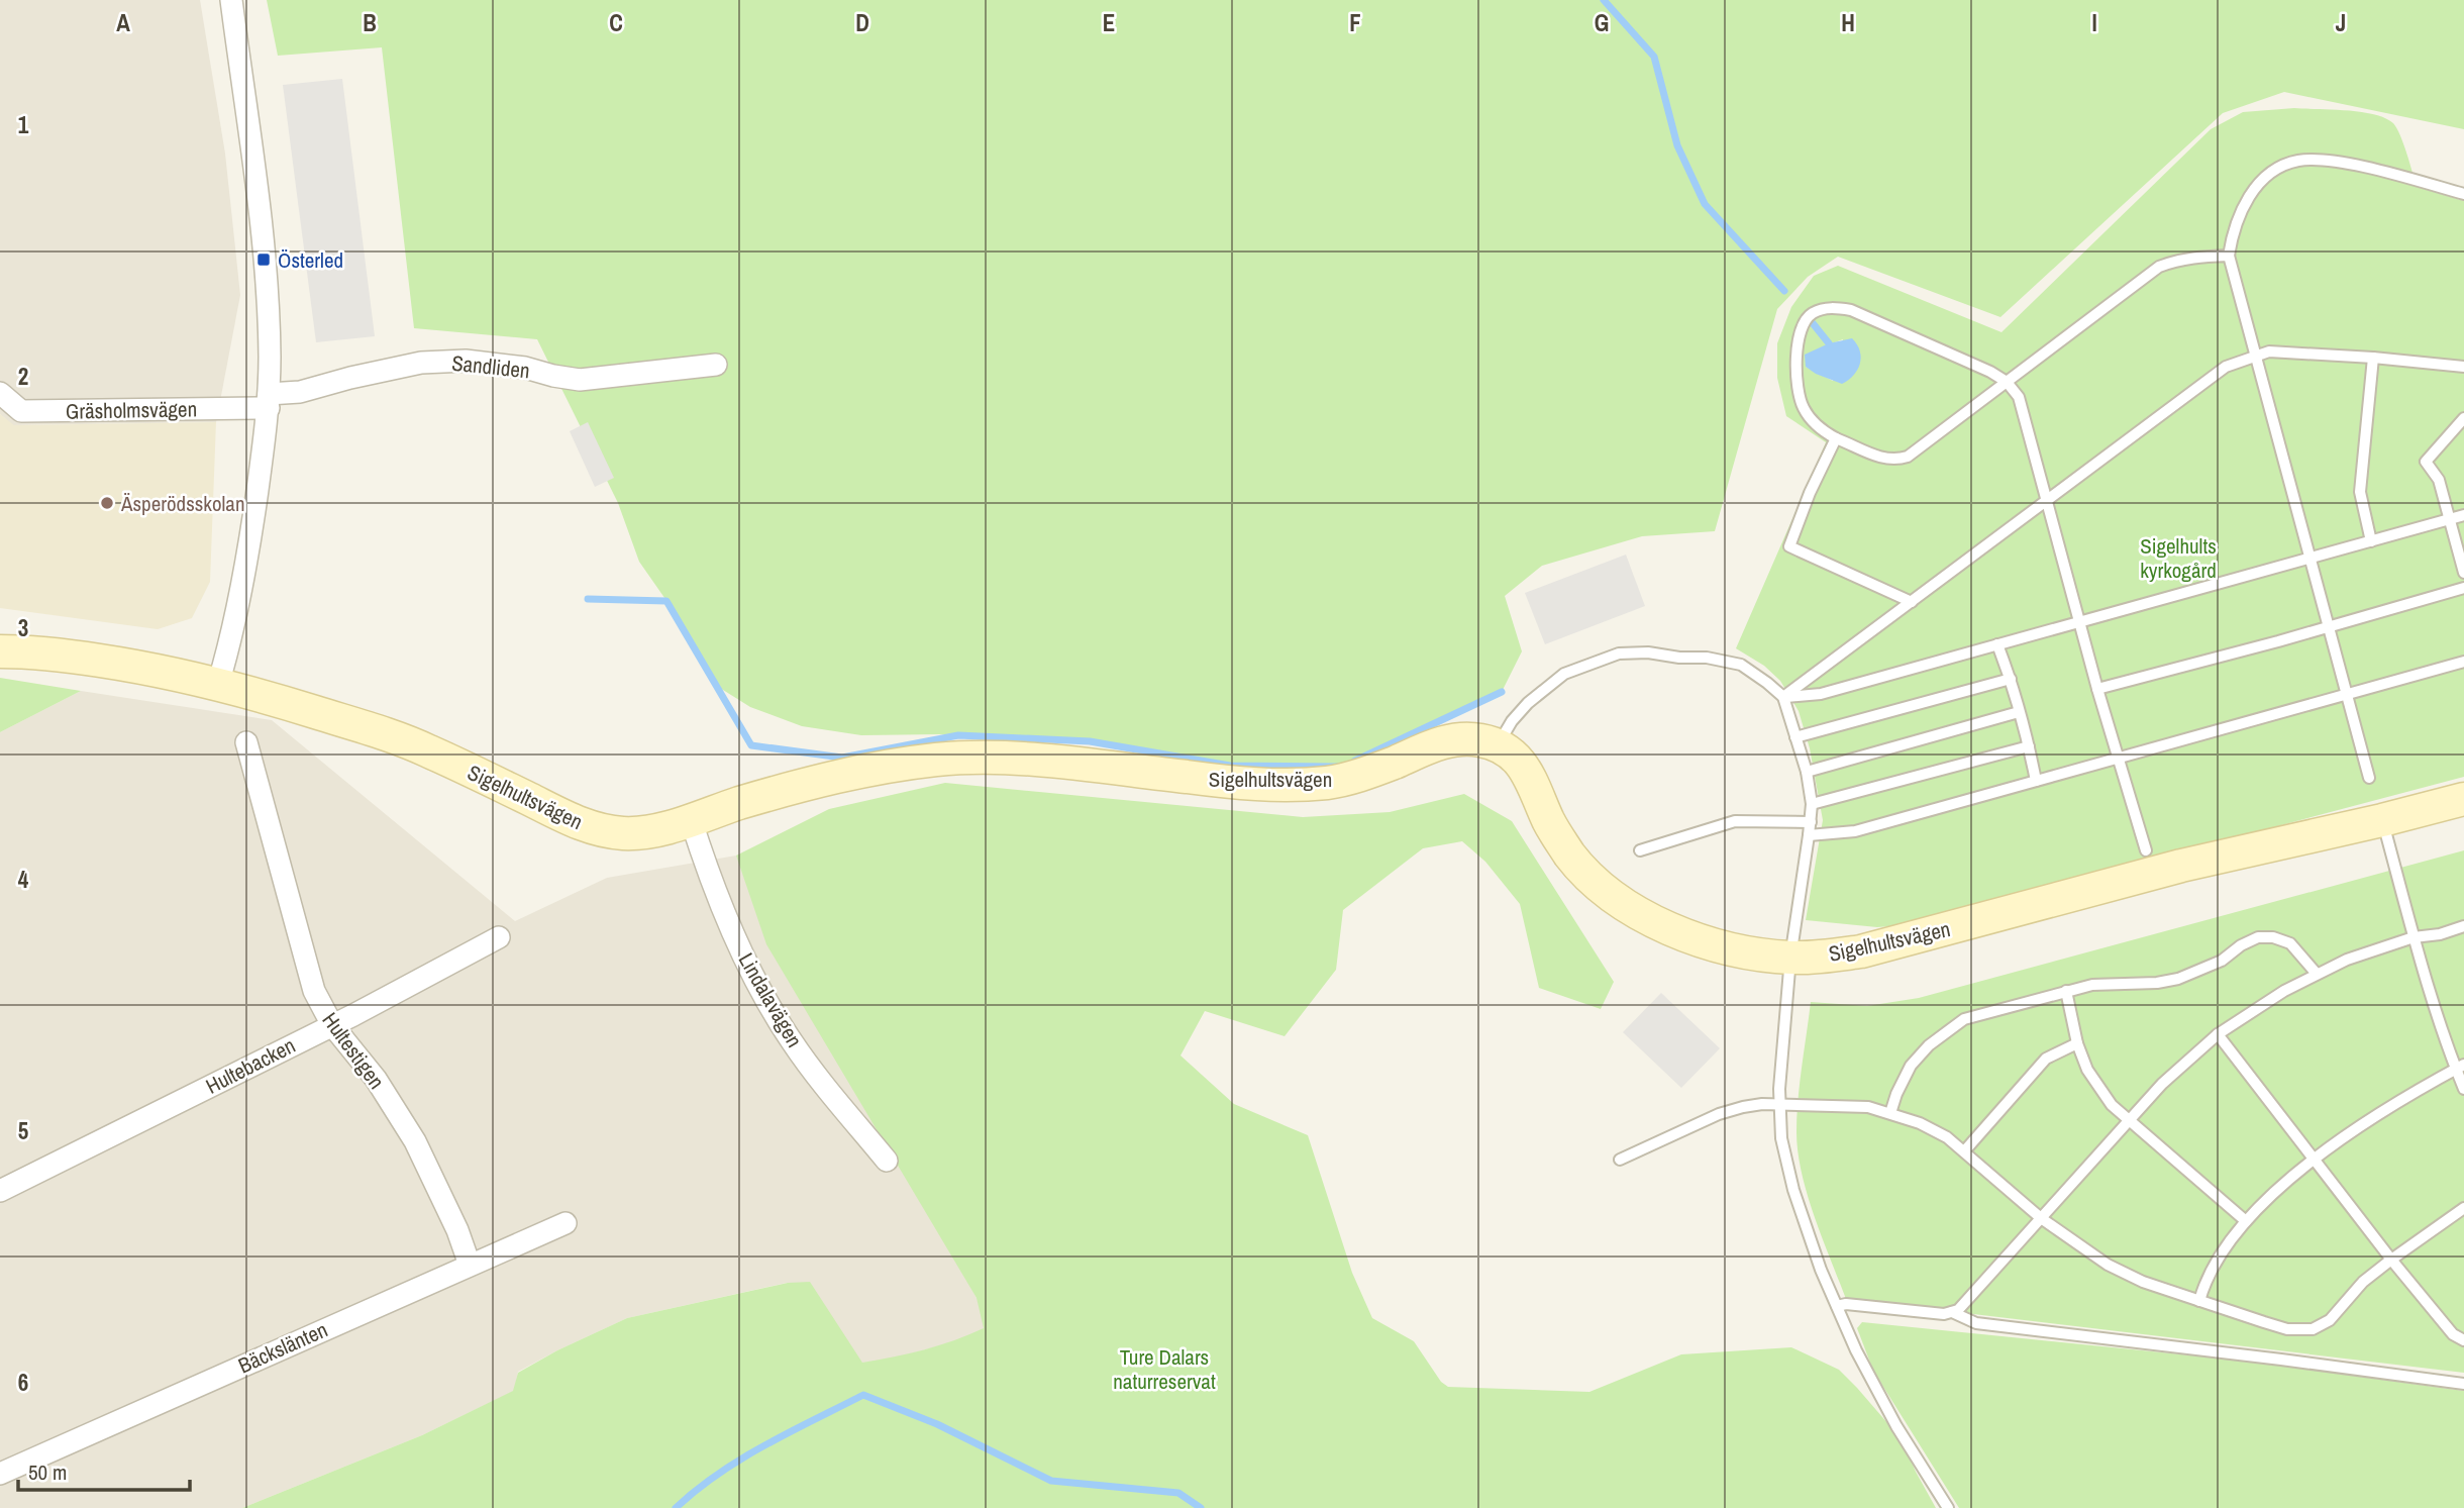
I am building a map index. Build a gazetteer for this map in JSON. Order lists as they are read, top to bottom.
{
  "streets": {
    "street": [
      "Sandliden",
      "Gräsholmsvägen",
      "Sigelhultsvägen",
      "Lindalavägen",
      "Hultestigen",
      "Hultebacken",
      "Bäckslänten"
    ]
  },
  "crossings": [
    ["Sandliden", "Gräsholmsvägen"],
    ["Sigelhultsvägen", "Lindalavägen"],
    ["Hultestigen", "Hultebacken"],
    ["Hultestigen", "Bäckslänten"]
  ],
  "parks": ["Sigelhults kyrkogård", "Ture Dalars naturreservat"],
  "places": {
    "transit": ["Österled"],
    "other": ["Äsperödsskolan"]
  },
  "scale_bar": "50 m",
  "grid": {
    "columns": [
      "A",
      "B",
      "C",
      "D",
      "E",
      "F",
      "G",
      "H",
      "I",
      "J"
    ],
    "rows": [
      "1",
      "2",
      "3",
      "4",
      "5",
      "6"
    ]
  }
}
